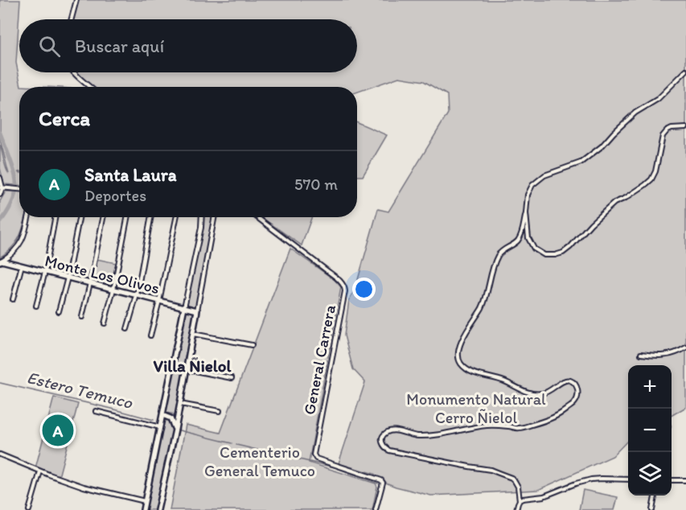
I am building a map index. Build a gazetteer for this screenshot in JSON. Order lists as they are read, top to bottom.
{
  "streets": {
    "street": ["Monte Los Olivos", "General Carrera"]
  },
  "districts": ["Villa Ñielol"],
  "water": ["Estero Temuco"],
  "parks": ["Monumento Natural Cerro Ñielol", "Cementerio General Temuco"],
  "page": {
    "search": "Buscar aquí",
    "heading": "Cerca",
    "list": [
      {
        "mark": "A",
        "name": "Santa Laura",
        "note": "Deportes",
        "value": "570 m"
      }
    ],
    "map_buttons": ["+", "−"],
    "pins": "A"
  }
}
